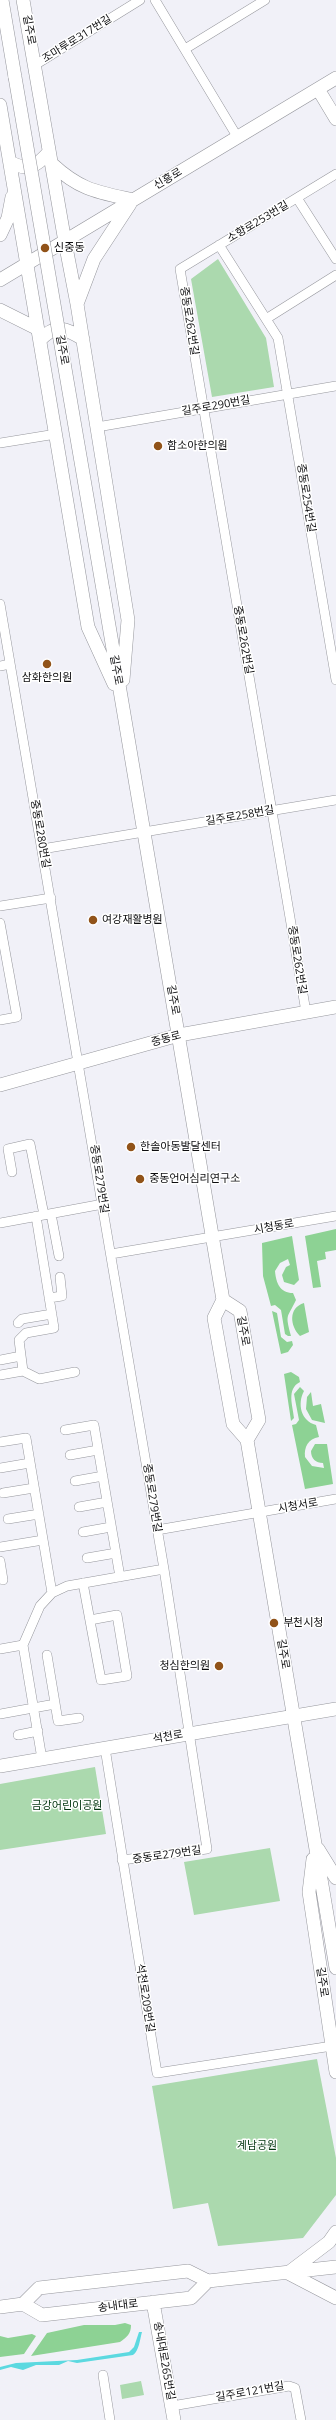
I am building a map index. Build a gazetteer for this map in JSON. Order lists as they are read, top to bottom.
{
  "streets": {
    "street": [
      "길주로",
      "조마루로317번길",
      "신흥로",
      "소향로253번길",
      "중동로262번길",
      "길주로290번길",
      "중동로254번길",
      "길주로258번길",
      "중동로280번길",
      "중동로",
      "중동로279번길",
      "시청동로",
      "시청서로",
      "석천로",
      "석천로209번길",
      "송내대로",
      "송내대로265번길",
      "길주로121번길"
    ]
  },
  "crossings": [
    ["길주로", "조마루로317번길"],
    ["길주로", "신흥로"],
    ["길주로", "길주로290번길"],
    ["길주로", "길주로258번길"],
    ["길주로", "중동로"],
    ["길주로", "시청동로"],
    ["길주로", "시청서로"],
    ["길주로", "석천로"],
    ["길주로", "석천로209번길"],
    ["소향로253번길", "중동로262번길"],
    ["소향로253번길", "중동로254번길"],
    ["중동로262번길", "길주로290번길"],
    ["중동로262번길", "길주로258번길"],
    ["중동로262번길", "중동로"],
    ["길주로290번길", "중동로254번길"],
    ["길주로258번길", "중동로280번길"],
    ["중동로280번길", "중동로"],
    ["중동로280번길", "중동로279번길"],
    ["중동로", "중동로279번길"],
    ["중동로279번길", "시청동로"],
    ["중동로279번길", "시청서로"],
    ["중동로279번길", "석천로"],
    ["중동로279번길", "석천로209번길"],
    ["석천로", "석천로209번길"],
    ["송내대로", "송내대로265번길"],
    ["송내대로265번길", "길주로121번길"]
  ],
  "parks": ["금강어린이공원", "계남공원"],
  "places": [
    "신중동",
    "함소아한의원",
    "삼화한의원",
    "여강재활병원",
    "한솔아동발달센터",
    "중동언어심리연구소",
    "부천시청",
    "청심한의원"
  ]
}
